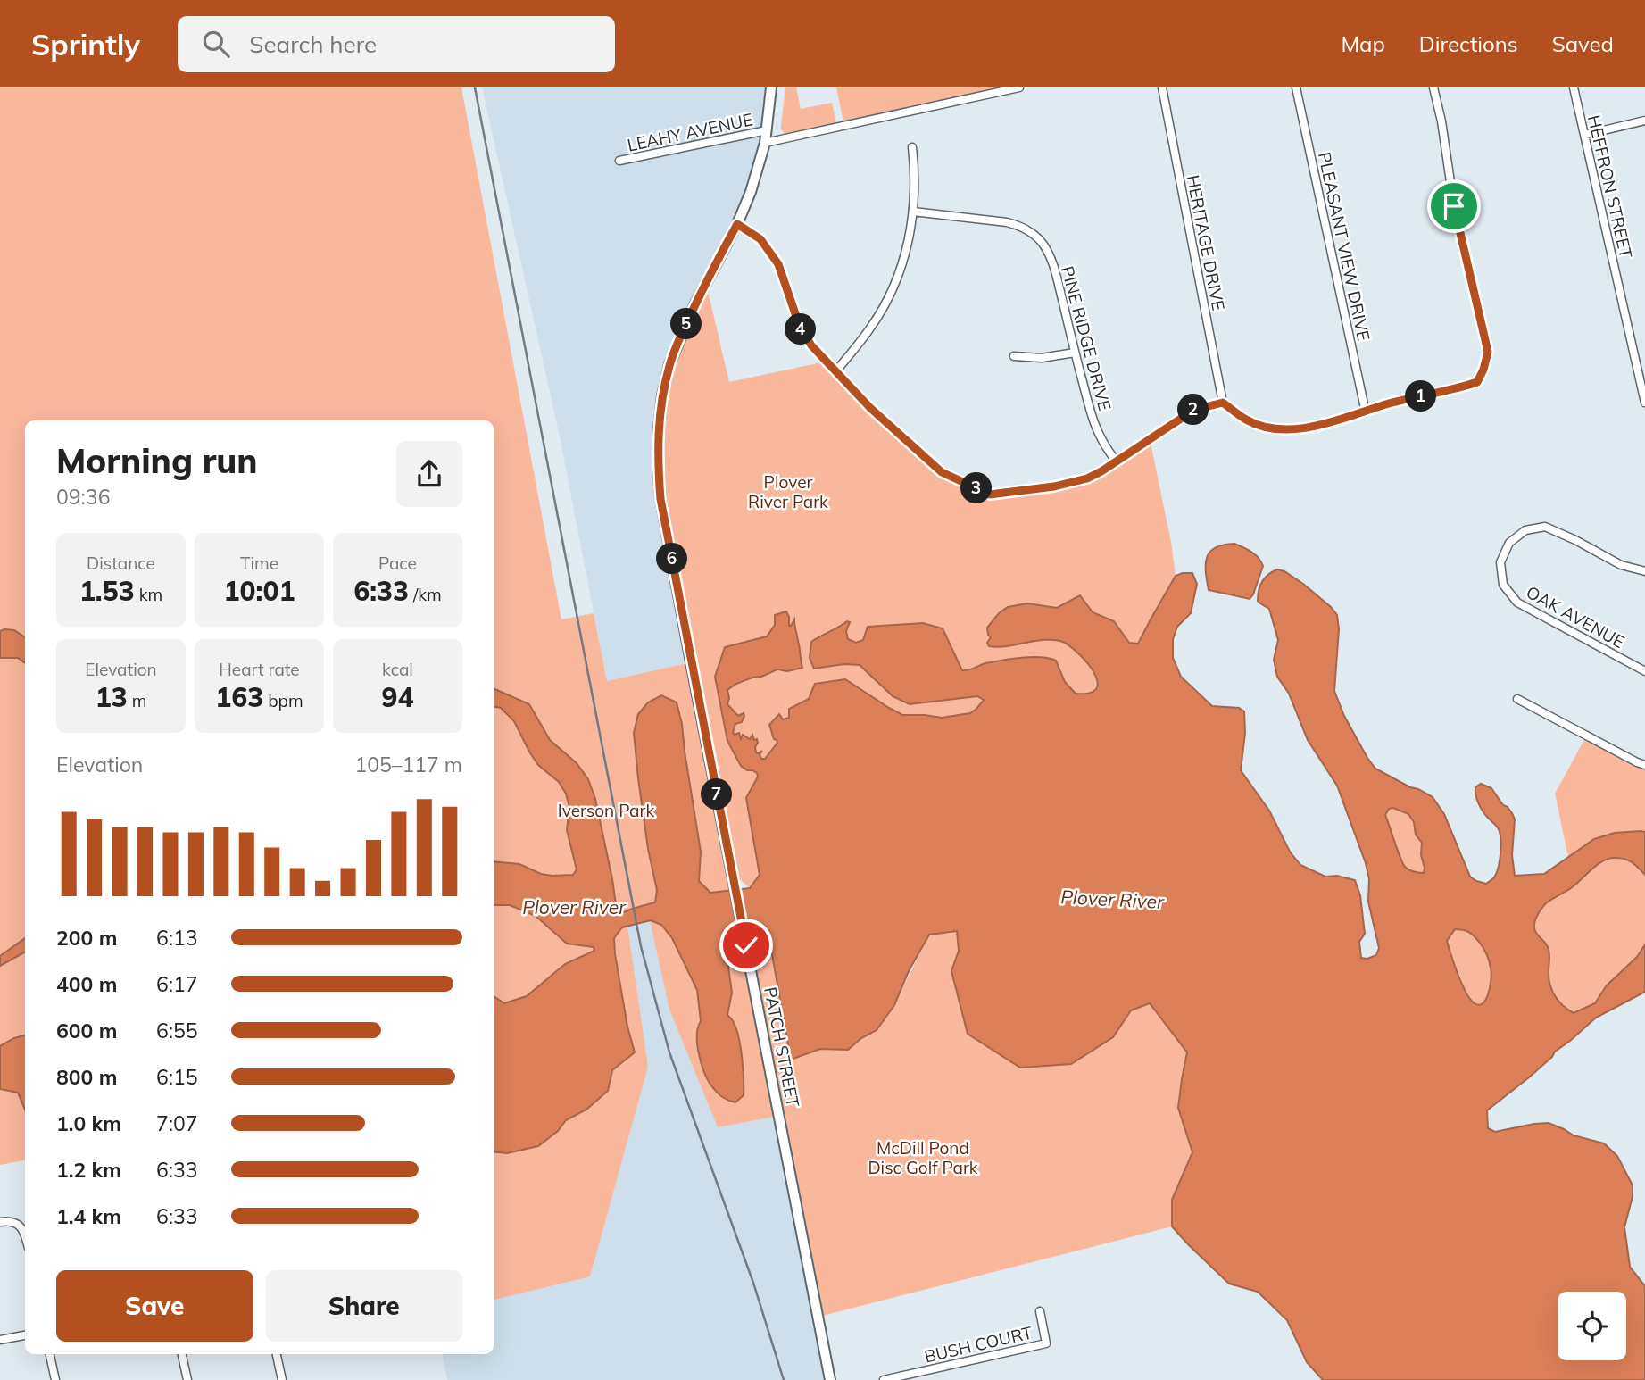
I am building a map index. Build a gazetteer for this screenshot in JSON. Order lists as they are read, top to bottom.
{
  "streets": {
    "street": [
      "LEAHY AVENUE",
      "HEFFRON STREET",
      "HERITAGE DRIVE",
      "PLEASANT VIEW DRIVE",
      "PINE RIDGE DRIVE",
      "OAK AVENUE",
      "PATCH STREET",
      "BUSH COURT"
    ]
  },
  "crossings": [
    ["LEAHY AVENUE", "PATCH STREET"]
  ],
  "water": ["Plover River"],
  "parks": ["Plover River Park", "Iverson Park", "McDill Pond Disc Golf Park"],
  "page": {
    "header": "Sprintly",
    "search": "Search here",
    "nav": ["Map", "Directions", "Saved"],
    "pins": [
      "5",
      "4",
      "1",
      "2",
      "3",
      "6",
      "7"
    ],
    "heading": ["Morning run", "09:36"],
    "stats": [
      ["Distance", "1.53 km"],
      ["Time", "10:01"],
      ["Pace", "6:33 /km"],
      ["Elevation", "13 m"],
      ["Heart rate", "163 bpm"],
      ["kcal", "94"]
    ],
    "chart": ["Elevation", "105–117 m"],
    "list": [
      {
        "name": "200 m",
        "note": "6:13"
      },
      {
        "name": "400 m",
        "note": "6:17"
      },
      {
        "name": "600 m",
        "note": "6:55"
      },
      {
        "name": "800 m",
        "note": "6:15"
      },
      {
        "name": "1.0 km",
        "note": "7:07"
      },
      {
        "name": "1.2 km",
        "note": "6:33"
      },
      {
        "name": "1.4 km",
        "note": "6:33"
      }
    ],
    "buttons": ["Save", "Share"]
  }
}
